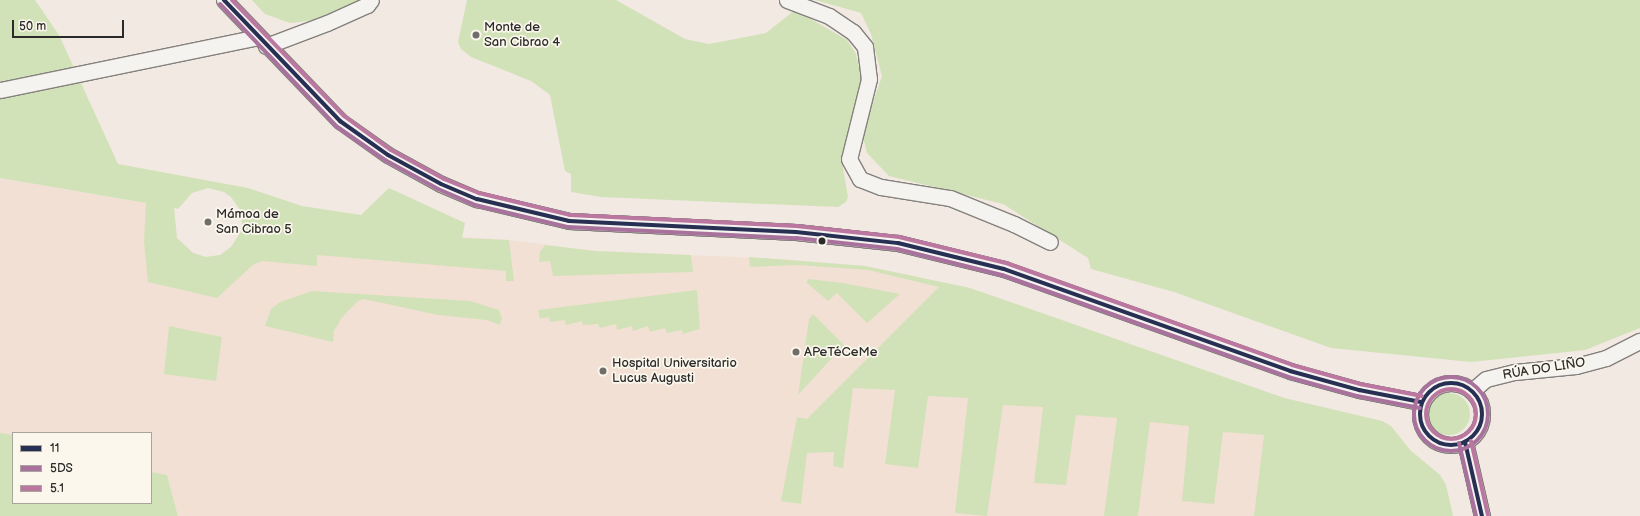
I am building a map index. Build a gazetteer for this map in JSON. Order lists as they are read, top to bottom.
{
  "streets": {
    "street": ["RÚA DO LIÑO"]
  },
  "places": [
    "Monte de San Cibrao 4",
    "Mámoa de San Cibrao 5",
    "APeTéCeMe",
    "Hospital Universitario Lucus Augusti"
  ],
  "lines": ["transit line 11", "transit line 5.1", "transit line 5DS"],
  "legend": ["11", "5DS", "5.1"],
  "scale_bar": "50 m"
}
